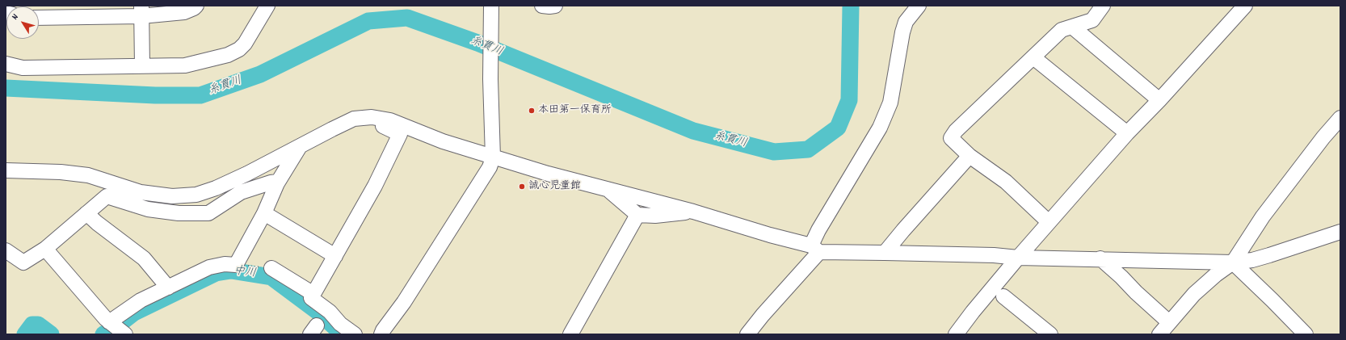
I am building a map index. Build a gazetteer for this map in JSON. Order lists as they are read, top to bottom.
{
  "water": ["糸貫川", "中川"],
  "places": ["本田第一保育所", "誠心児童館"],
  "north": "top left"
}
